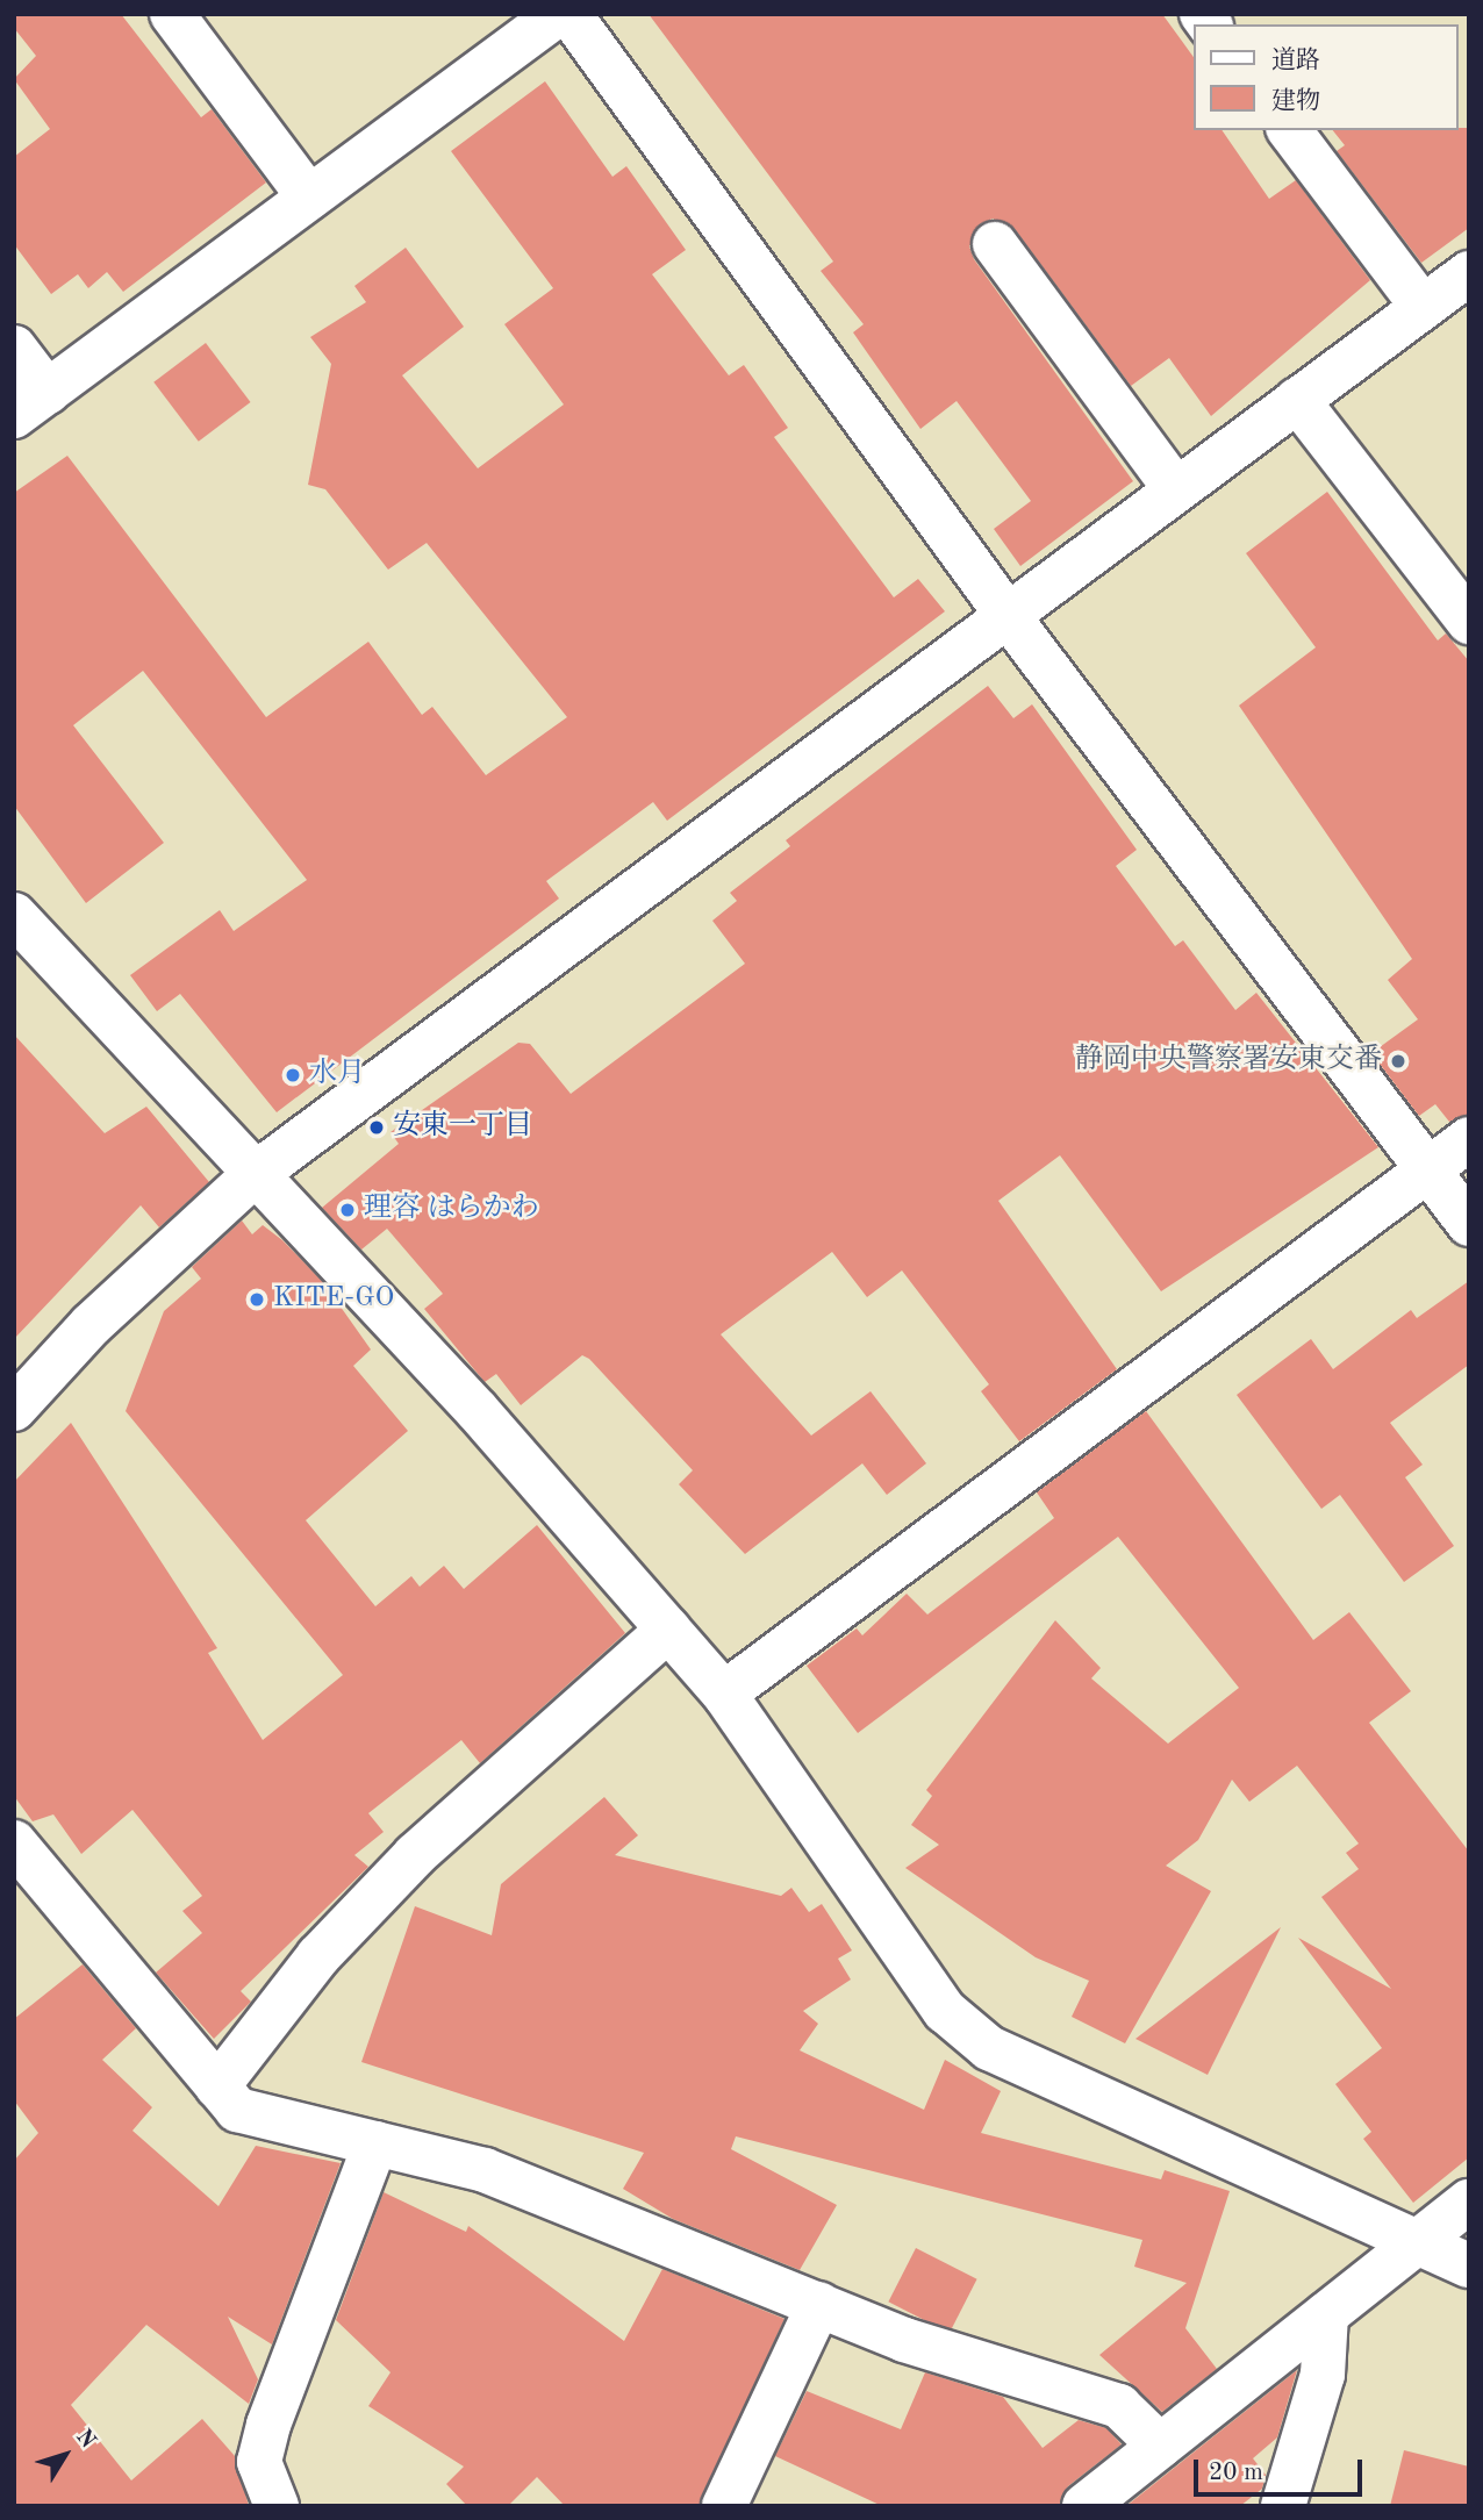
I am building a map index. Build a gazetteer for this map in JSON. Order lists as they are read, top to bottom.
{
  "places": [
    "静岡中央警察署安東交番",
    "水月",
    "安東一丁目",
    "理容 はらかわ",
    "KITE-GO"
  ],
  "legend": ["道路", "建物"],
  "scale_bar": "20 m",
  "north": "top right"
}
